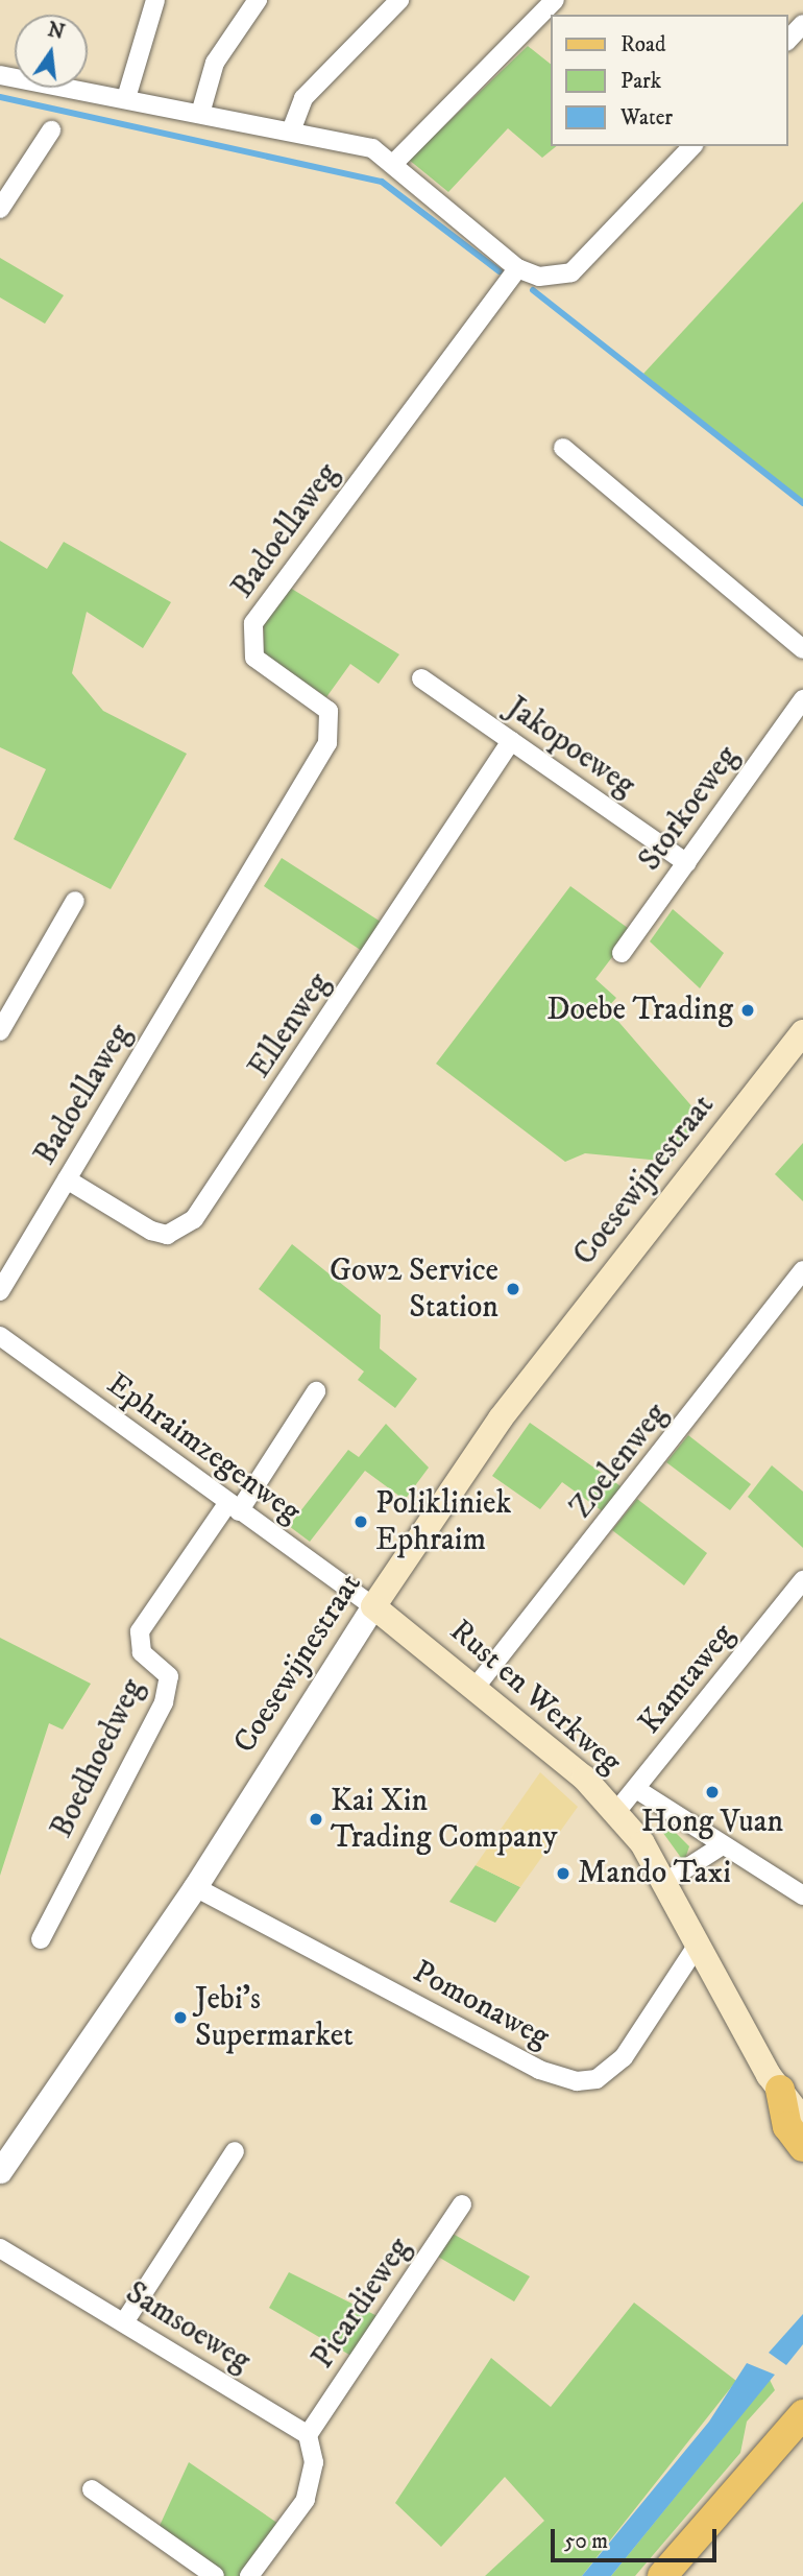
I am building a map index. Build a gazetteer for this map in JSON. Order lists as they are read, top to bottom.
{
  "streets": {
    "main road": ["Coesewijnestraat", "Rust en Werkweg"],
    "street": [
      "Badoellaweg",
      "Jakopoeweg",
      "Storkoeweg",
      "Ellenweg",
      "Ephraimzegenweg",
      "Zoelenweg",
      "Kamtaweg",
      "Boedhoedweg",
      "Pomonaweg",
      "Picardieweg",
      "Samsoeweg"
    ]
  },
  "crossings": [
    ["Badoellaweg", "Ellenweg"],
    ["Jakopoeweg", "Storkoeweg"],
    ["Jakopoeweg", "Ellenweg"],
    ["Coesewijnestraat", "Ephraimzegenweg"],
    ["Coesewijnestraat", "Rust en Werkweg"],
    ["Coesewijnestraat", "Pomonaweg"],
    ["Ephraimzegenweg", "Rust en Werkweg"],
    ["Ephraimzegenweg", "Boedhoedweg"],
    ["Zoelenweg", "Rust en Werkweg"],
    ["Kamtaweg", "Rust en Werkweg"],
    ["Rust en Werkweg", "Pomonaweg"],
    ["Picardieweg", "Samsoeweg"]
  ],
  "places": [
    "Doebe Trading",
    "Gow2 Service Station",
    "Polikliniek Ephraim",
    "Hong Vuan",
    "Kai Xin Trading Company",
    "Mando Taxi",
    "Jebi's Supermarket"
  ],
  "legend": ["Road", "Park", "Water"],
  "scale_bar": "50 m",
  "north": "top"
}
